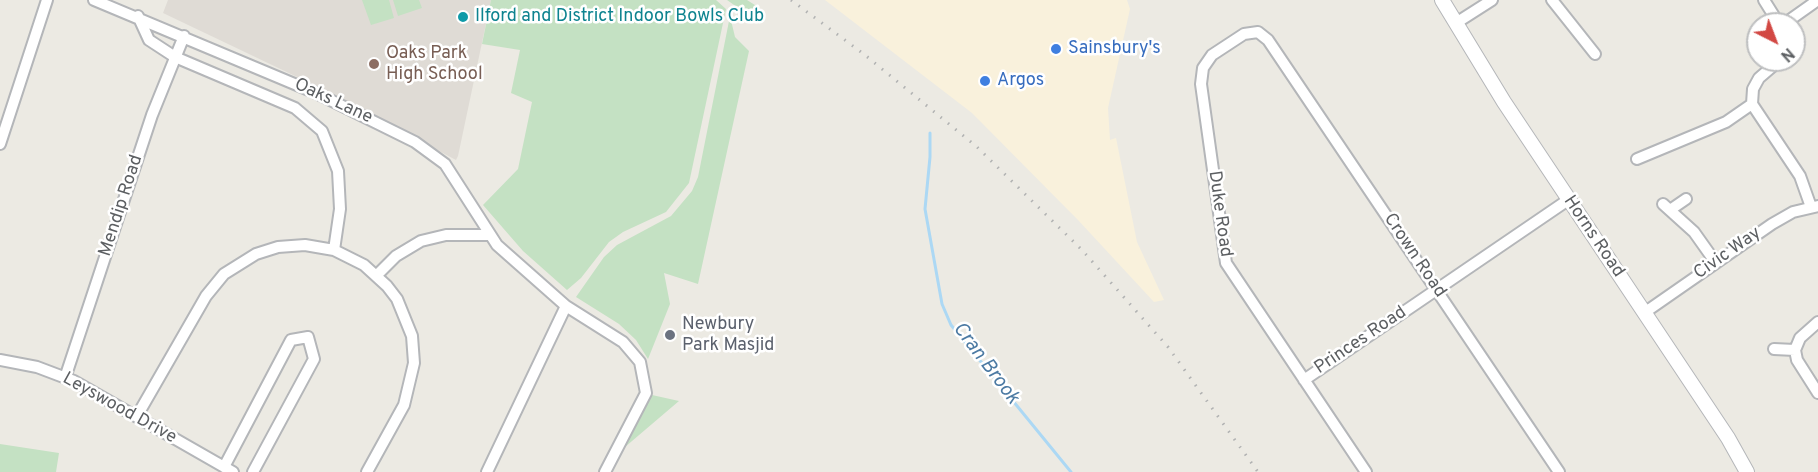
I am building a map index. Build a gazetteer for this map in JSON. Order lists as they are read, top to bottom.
{
  "streets": {
    "street": [
      "Oaks Lane",
      "Mendip Road",
      "Duke Road",
      "Horns Road",
      "Civic Way",
      "Crown Road",
      "Princes Road",
      "Leyswood Drive"
    ]
  },
  "crossings": [
    ["Oaks Lane", "Mendip Road"],
    ["Mendip Road", "Leyswood Drive"],
    ["Duke Road", "Crown Road"],
    ["Duke Road", "Princes Road"],
    ["Horns Road", "Civic Way"],
    ["Horns Road", "Princes Road"],
    ["Crown Road", "Princes Road"]
  ],
  "water": ["Cran Brook"],
  "places": [
    "Ilford and District Indoor Bowls Club",
    "Sainsbury's",
    "Oaks Park High School",
    "Argos",
    "Newbury Park Masjid"
  ],
  "north": "bottom right"
}
